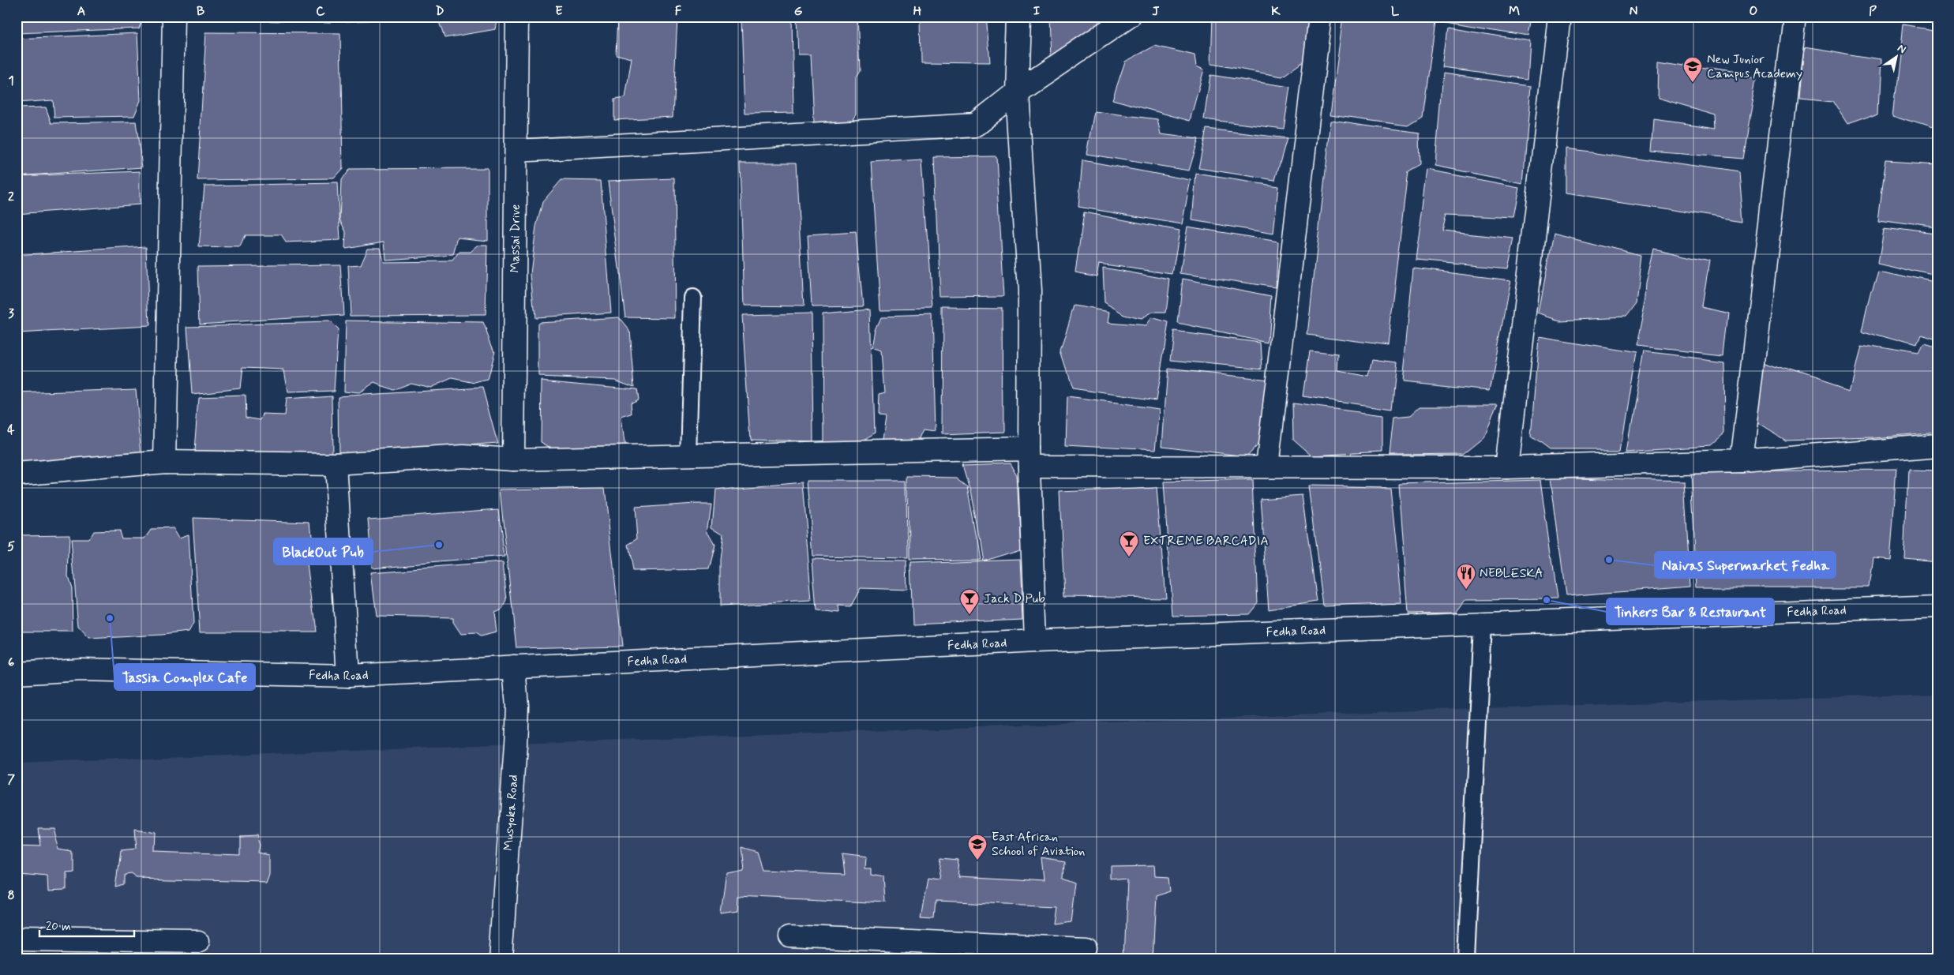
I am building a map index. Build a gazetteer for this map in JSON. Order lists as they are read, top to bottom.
{
  "streets": {
    "street": ["Massai Drive", "Fedha Road", "Musyoka Road"]
  },
  "crossings": [
    ["Fedha Road", "Musyoka Road"]
  ],
  "places": {
    "school or university": ["New Junior Campus Academy", "East African School of Aviation"],
    "other": [
      "BlackOut Pub",
      "Naivas Supermarket Fedha",
      "Tinkers Bar & Restaurant",
      "Tassia Complex Cafe"
    ],
    "bar": ["EXTREME BARCADIA", "Jack D Pub"],
    "restaurant": ["NEBLESKA"]
  },
  "scale_bar": "20 m",
  "north": "top right",
  "grid": {
    "columns": [
      "A",
      "B",
      "C",
      "D",
      "E",
      "F",
      "G",
      "H",
      "I",
      "J",
      "K",
      "L",
      "M",
      "N",
      "O",
      "P"
    ],
    "rows": [
      "1",
      "2",
      "3",
      "4",
      "5",
      "6",
      "7",
      "8"
    ]
  }
}
